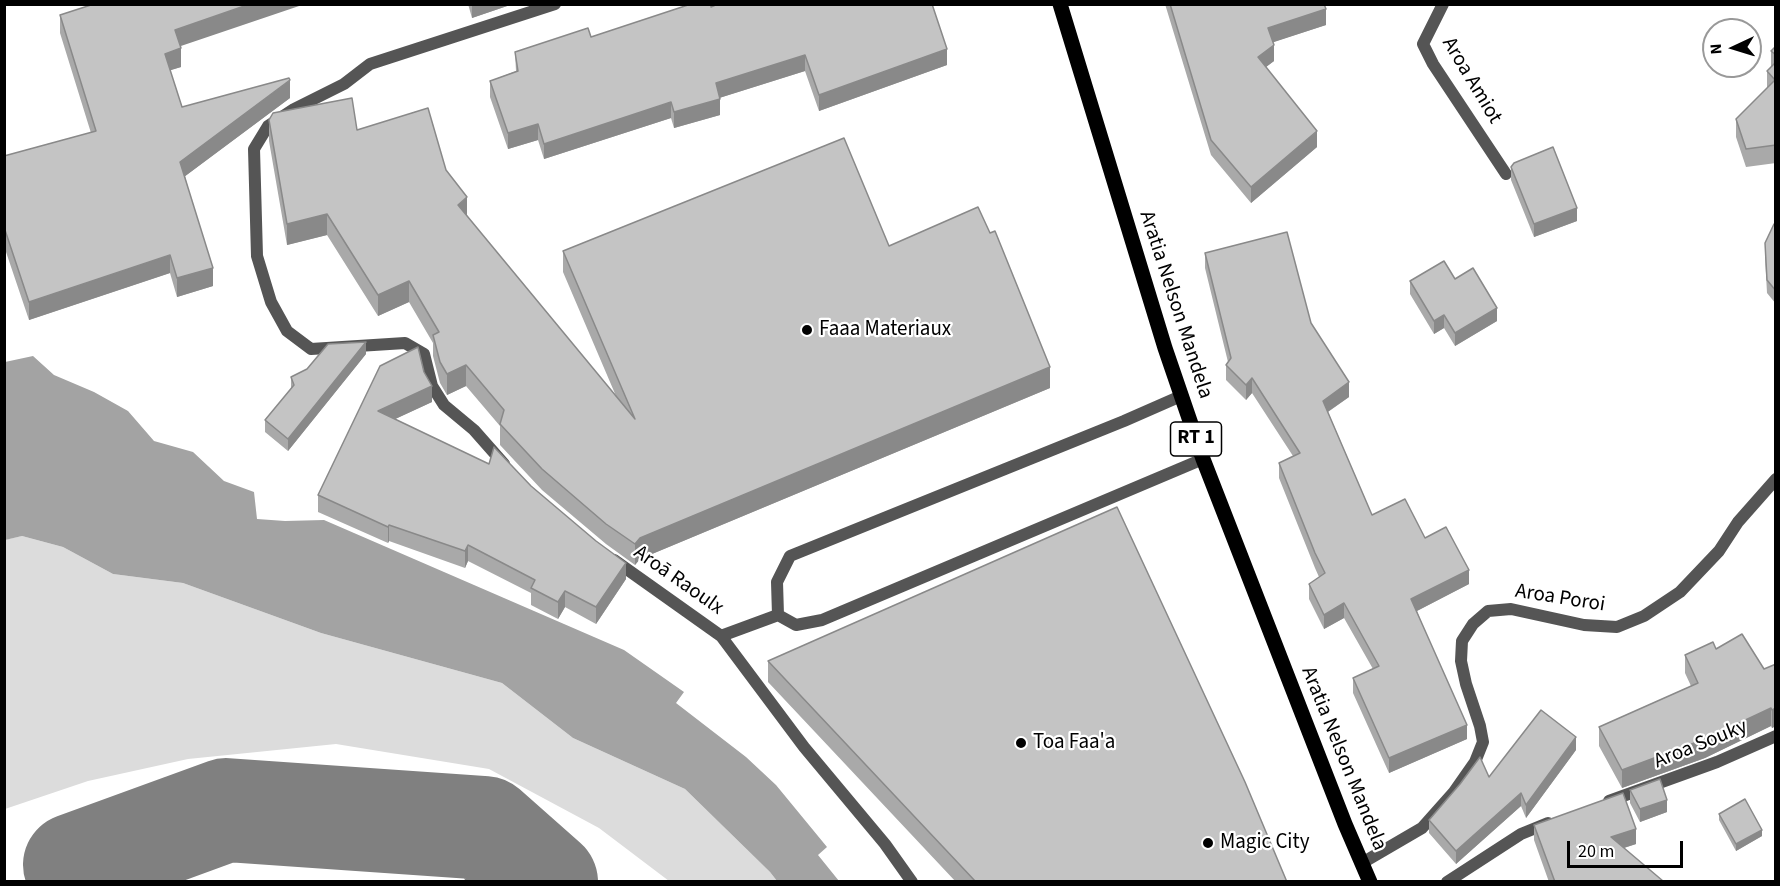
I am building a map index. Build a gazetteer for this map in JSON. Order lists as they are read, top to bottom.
{
  "streets": {
    "main road": ["Aratia Nelson Mandela", "RT 1"],
    "street": [
      "Aroa Amiot",
      "Aroā Raoulx",
      "Aroa Poroi",
      "Aroa Souky"
    ]
  },
  "crossings": [
    ["Aratia Nelson Mandela", "Aroa Poroi"]
  ],
  "places": ["Faaa Materiaux", "Toa Faa'a", "Magic City"],
  "scale_bar": "20 m",
  "north": "left"
}
